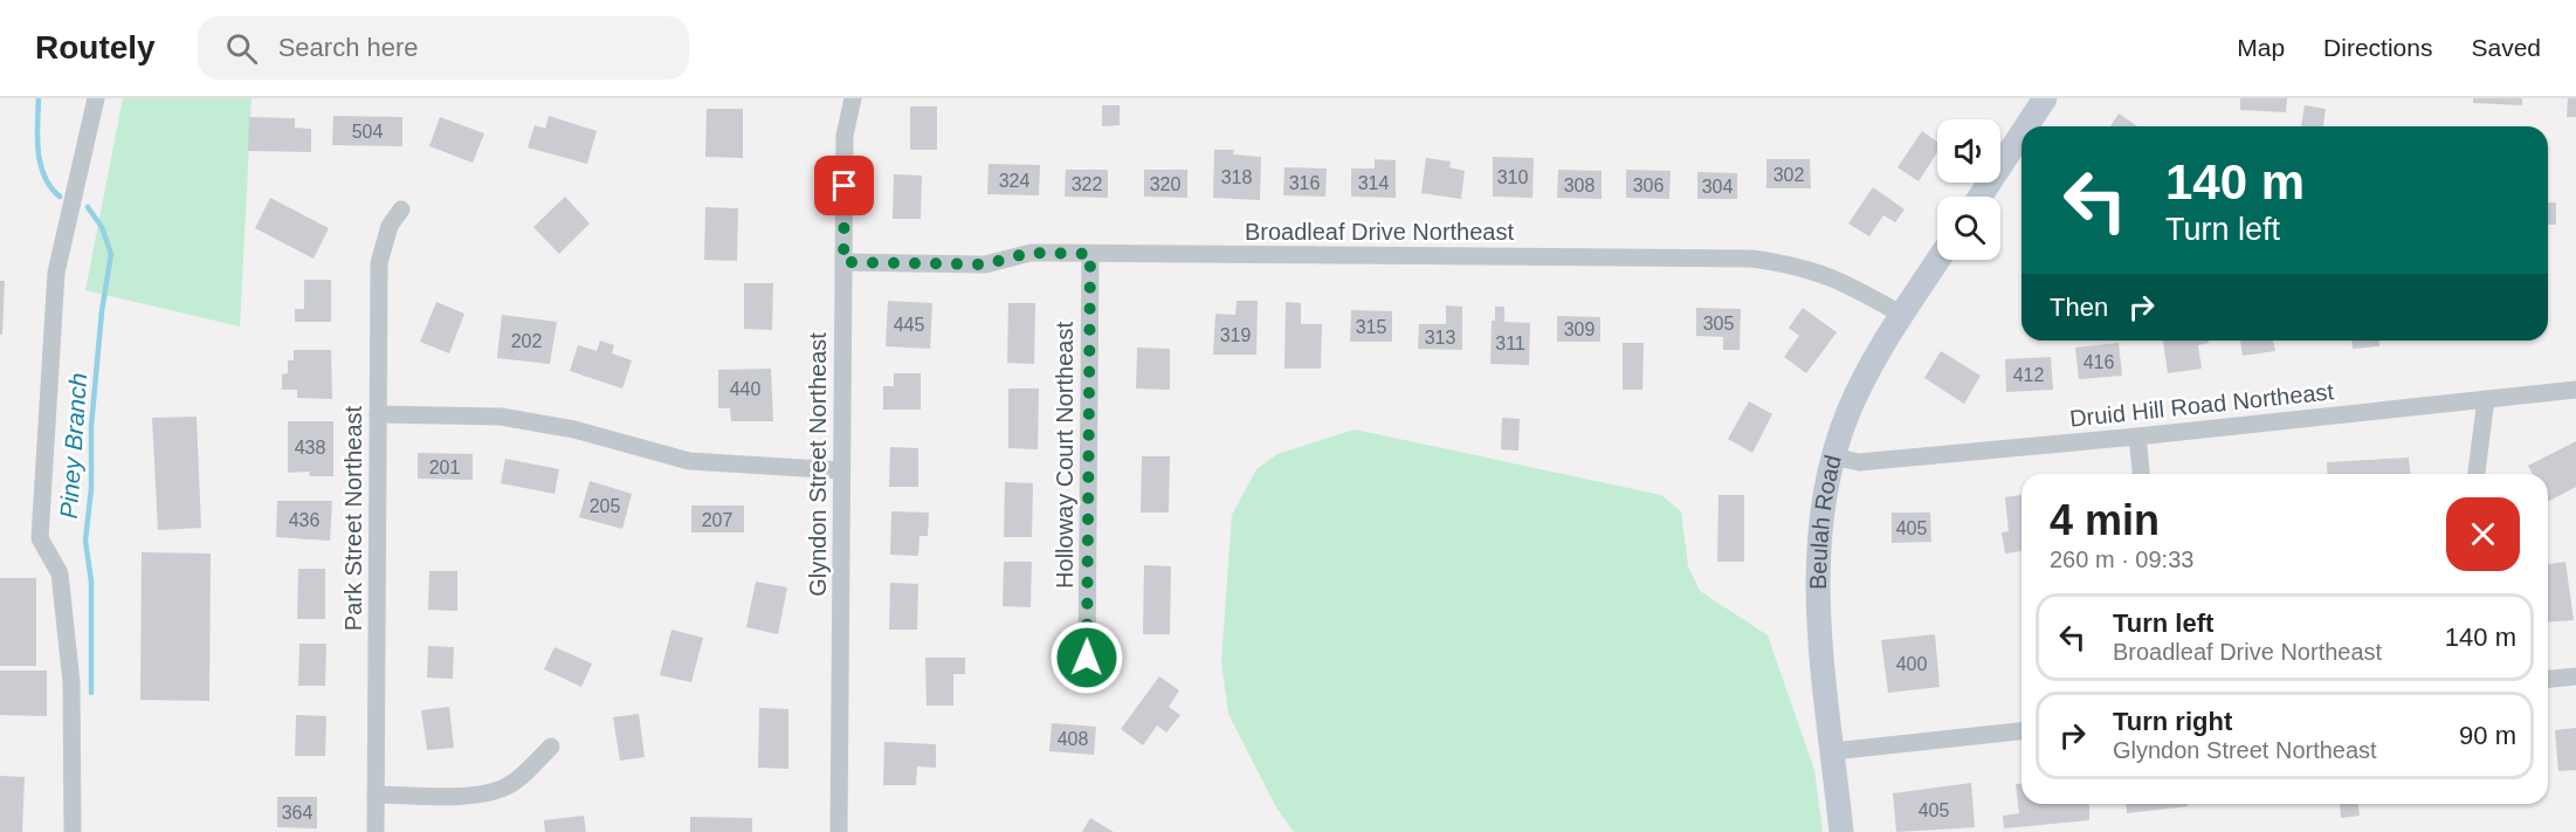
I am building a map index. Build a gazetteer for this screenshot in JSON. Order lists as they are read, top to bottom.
{
  "streets": {
    "main road": ["Beulah Road"],
    "street": [
      "Broadleaf Drive Northeast",
      "Druid Hill Road Northeast",
      "Holloway Court Northeast",
      "Glyndon Street Northeast",
      "Park Street Northeast"
    ]
  },
  "crossings": [
    ["Broadleaf Drive Northeast", "Holloway Court Northeast"],
    ["Broadleaf Drive Northeast", "Glyndon Street Northeast"],
    ["Broadleaf Drive Northeast", "Beulah Road"],
    ["Druid Hill Road Northeast", "Beulah Road"]
  ],
  "water": ["Piney Branch"],
  "house_numbers": [
    "504",
    "302",
    "318",
    "310",
    "324",
    "316",
    "314",
    "322",
    "320",
    "308",
    "306",
    "304",
    "305",
    "445",
    "315",
    "309",
    "319",
    "313",
    "202",
    "311",
    "416",
    "412",
    "440",
    "438",
    "201",
    "205",
    "436",
    "207",
    "405",
    "400",
    "408",
    "405",
    "364"
  ],
  "page": {
    "header": "Routely",
    "search": "Search here",
    "nav": ["Map", "Directions", "Saved"],
    "turn": ["140 m", "Turn left"],
    "then": "Then",
    "heading": ["4 min", "260 m · 09:33"],
    "list": [
      {
        "name": "Turn left",
        "note": "Broadleaf Drive Northeast",
        "value": "140 m"
      },
      {
        "name": "Turn right",
        "note": "Glyndon Street Northeast",
        "value": "90 m"
      }
    ]
  }
}
